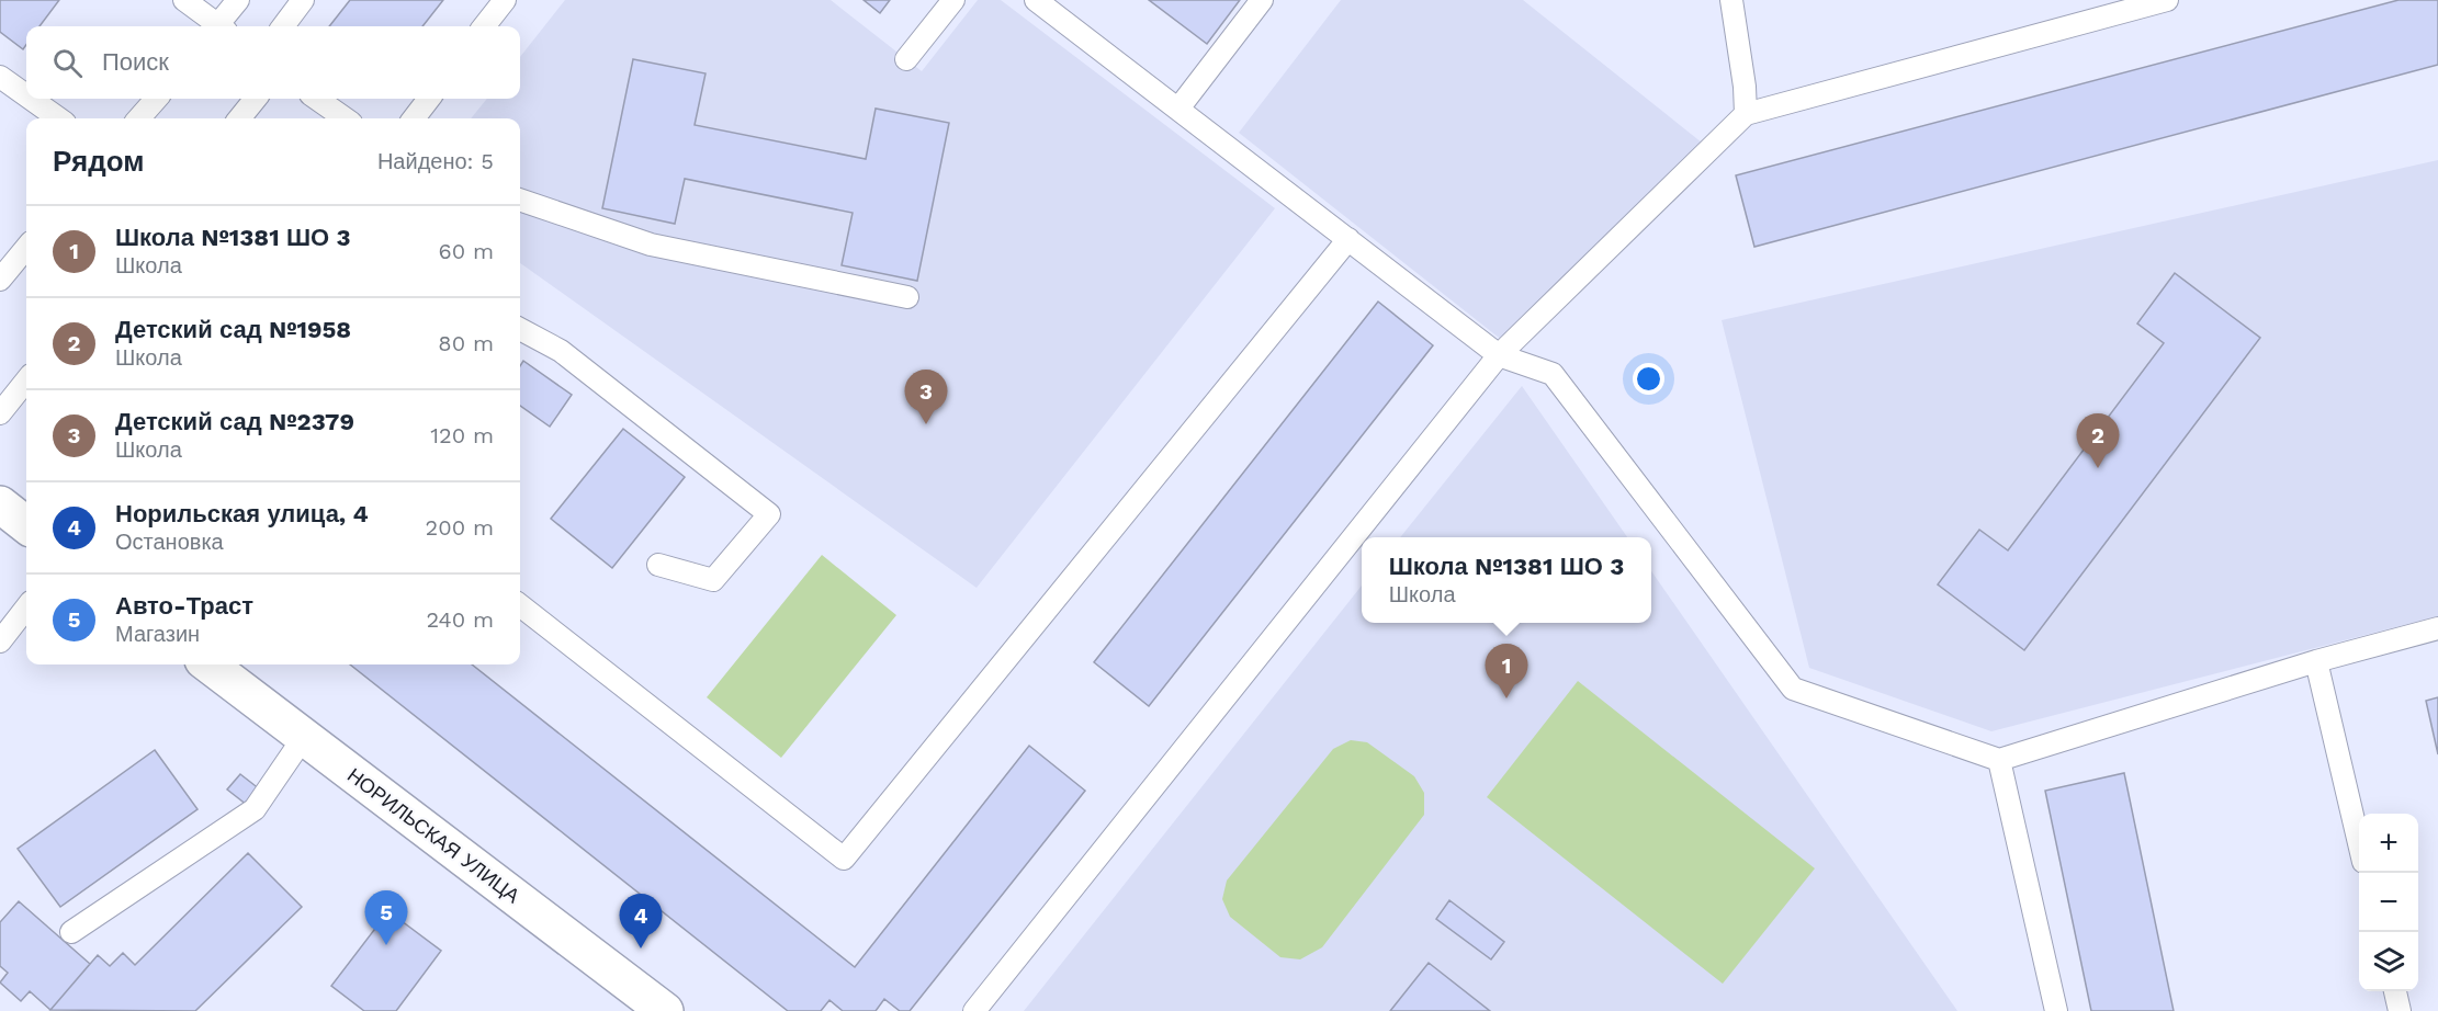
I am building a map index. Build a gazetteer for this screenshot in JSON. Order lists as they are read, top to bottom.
{
  "streets": {
    "street": ["НОРИЛЬСКАЯ УЛИЦА"]
  },
  "page": {
    "search": "Поиск",
    "heading": ["Рядом", "Найдено: 5"],
    "list": [
      {
        "mark": "1",
        "name": "Школа №1381 ШО 3",
        "note": "Школа",
        "value": "60 m"
      },
      {
        "mark": "2",
        "name": "Детский сад №1958",
        "note": "Школа",
        "value": "80 m"
      },
      {
        "mark": "3",
        "name": "Детский сад №2379",
        "note": "Школа",
        "value": "120 m"
      },
      {
        "mark": "4",
        "name": "Норильская улица, 4",
        "note": "Остановка",
        "value": "200 m"
      },
      {
        "mark": "5",
        "name": "Авто-Траст",
        "note": "Магазин",
        "value": "240 m"
      }
    ],
    "pins": [
      "3",
      "2",
      "1",
      "5",
      "4"
    ],
    "popup": ["Школа №1381 ШО 3", "Школа"],
    "map_buttons": ["+", "−"]
  }
}
